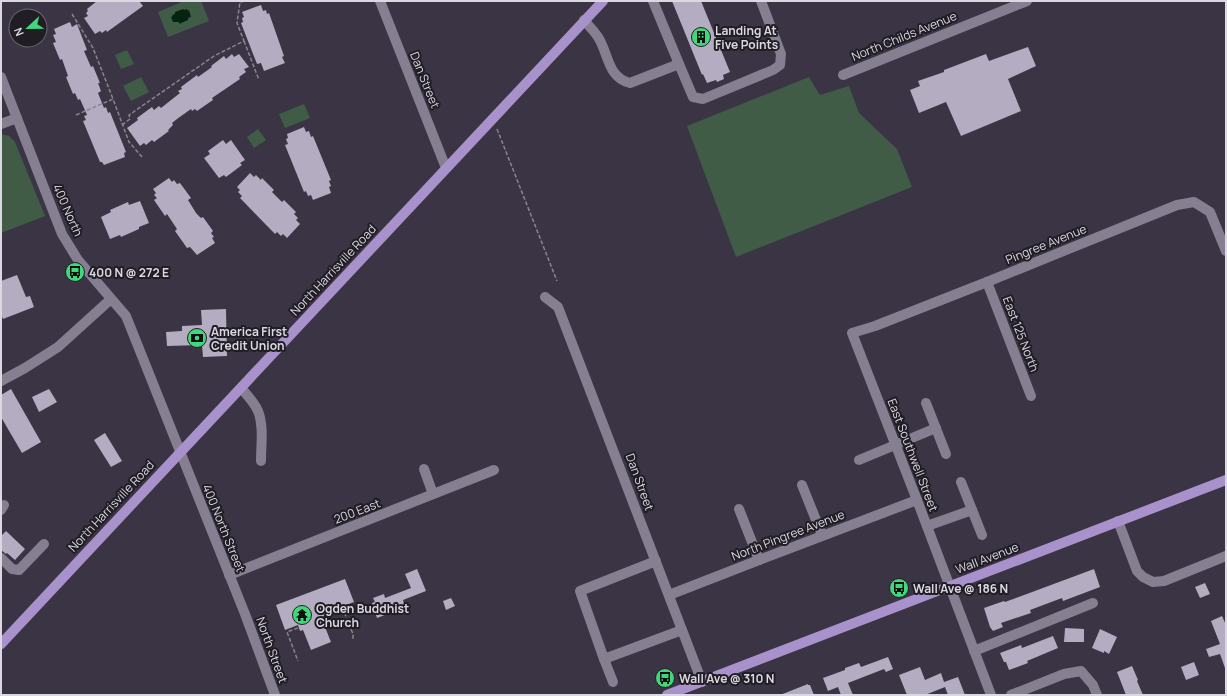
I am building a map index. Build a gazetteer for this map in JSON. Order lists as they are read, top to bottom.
{
  "streets": {
    "main road": ["North Harrisville Road", "Wall Avenue"],
    "street": [
      "North Childs Avenue",
      "Dan Street",
      "400 North",
      "Pingree Avenue",
      "East 125 North",
      "East Southwell Street",
      "200 East",
      "400 North Street",
      "North Pingree Avenue",
      "North Street"
    ]
  },
  "crossings": [
    ["Dan Street", "North Harrisville Road"],
    ["Dan Street", "North Pingree Avenue"],
    ["Dan Street", "Wall Avenue"],
    ["400 North", "North Harrisville Road"],
    ["400 North", "400 North Street"],
    ["Pingree Avenue", "East 125 North"],
    ["Pingree Avenue", "East Southwell Street"],
    ["North Harrisville Road", "400 North Street"],
    ["East Southwell Street", "North Pingree Avenue"],
    ["East Southwell Street", "Wall Avenue"],
    ["200 East", "400 North Street"],
    ["400 North Street", "North Street"]
  ],
  "places": {
    "building": ["Landing At Five Points"],
    "bus stop": ["400 N @ 272 E", "Wall Ave @ 186 N", "Wall Ave @ 310 N"],
    "bank": ["America First Credit Union"],
    "temple": ["Ogden Buddhist Church"]
  },
  "north": "left"
}
